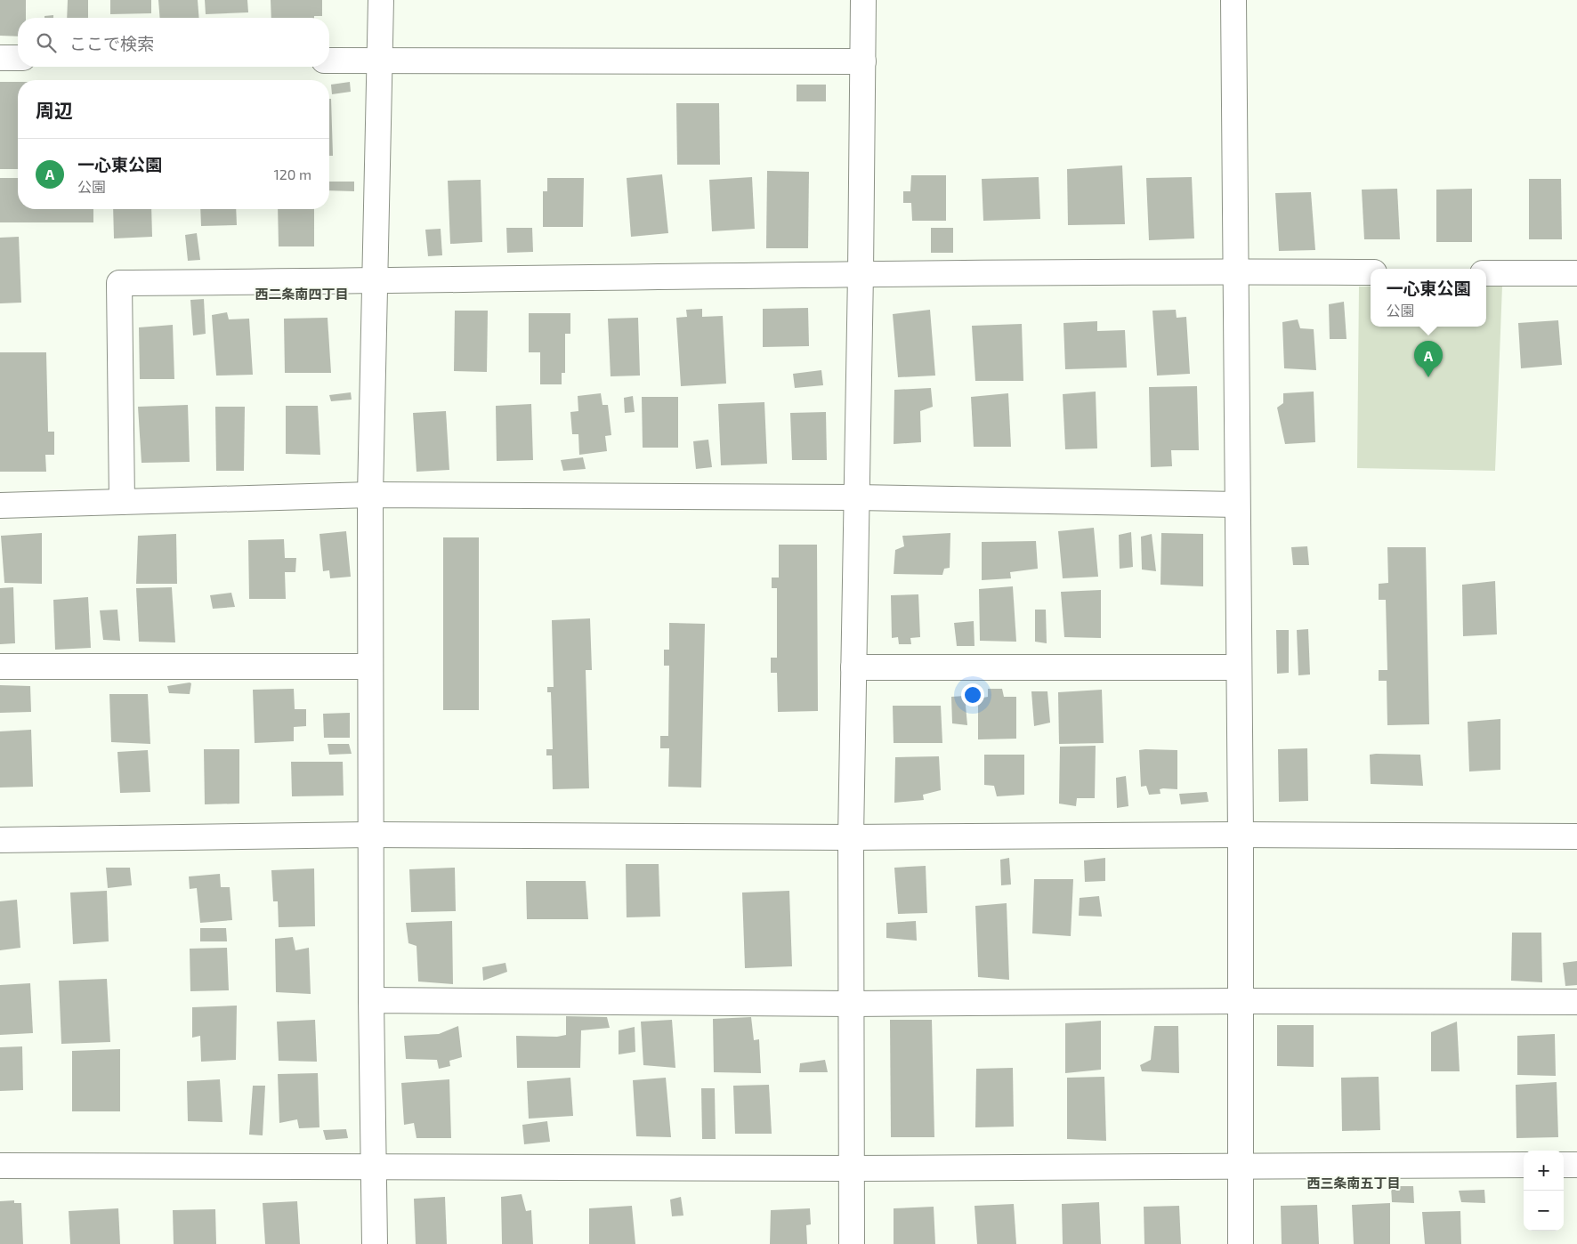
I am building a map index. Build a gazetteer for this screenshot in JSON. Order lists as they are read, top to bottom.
{
  "districts": ["西二条南四丁目", "西三条南五丁目"],
  "page": {
    "search": "ここで検索",
    "heading": "周辺",
    "list": [
      {
        "mark": "A",
        "name": "一心東公園",
        "note": "公園",
        "value": "120 m"
      }
    ],
    "popup": ["一心東公園", "公園"],
    "pins": "A",
    "map_buttons": ["+", "−"]
  }
}
